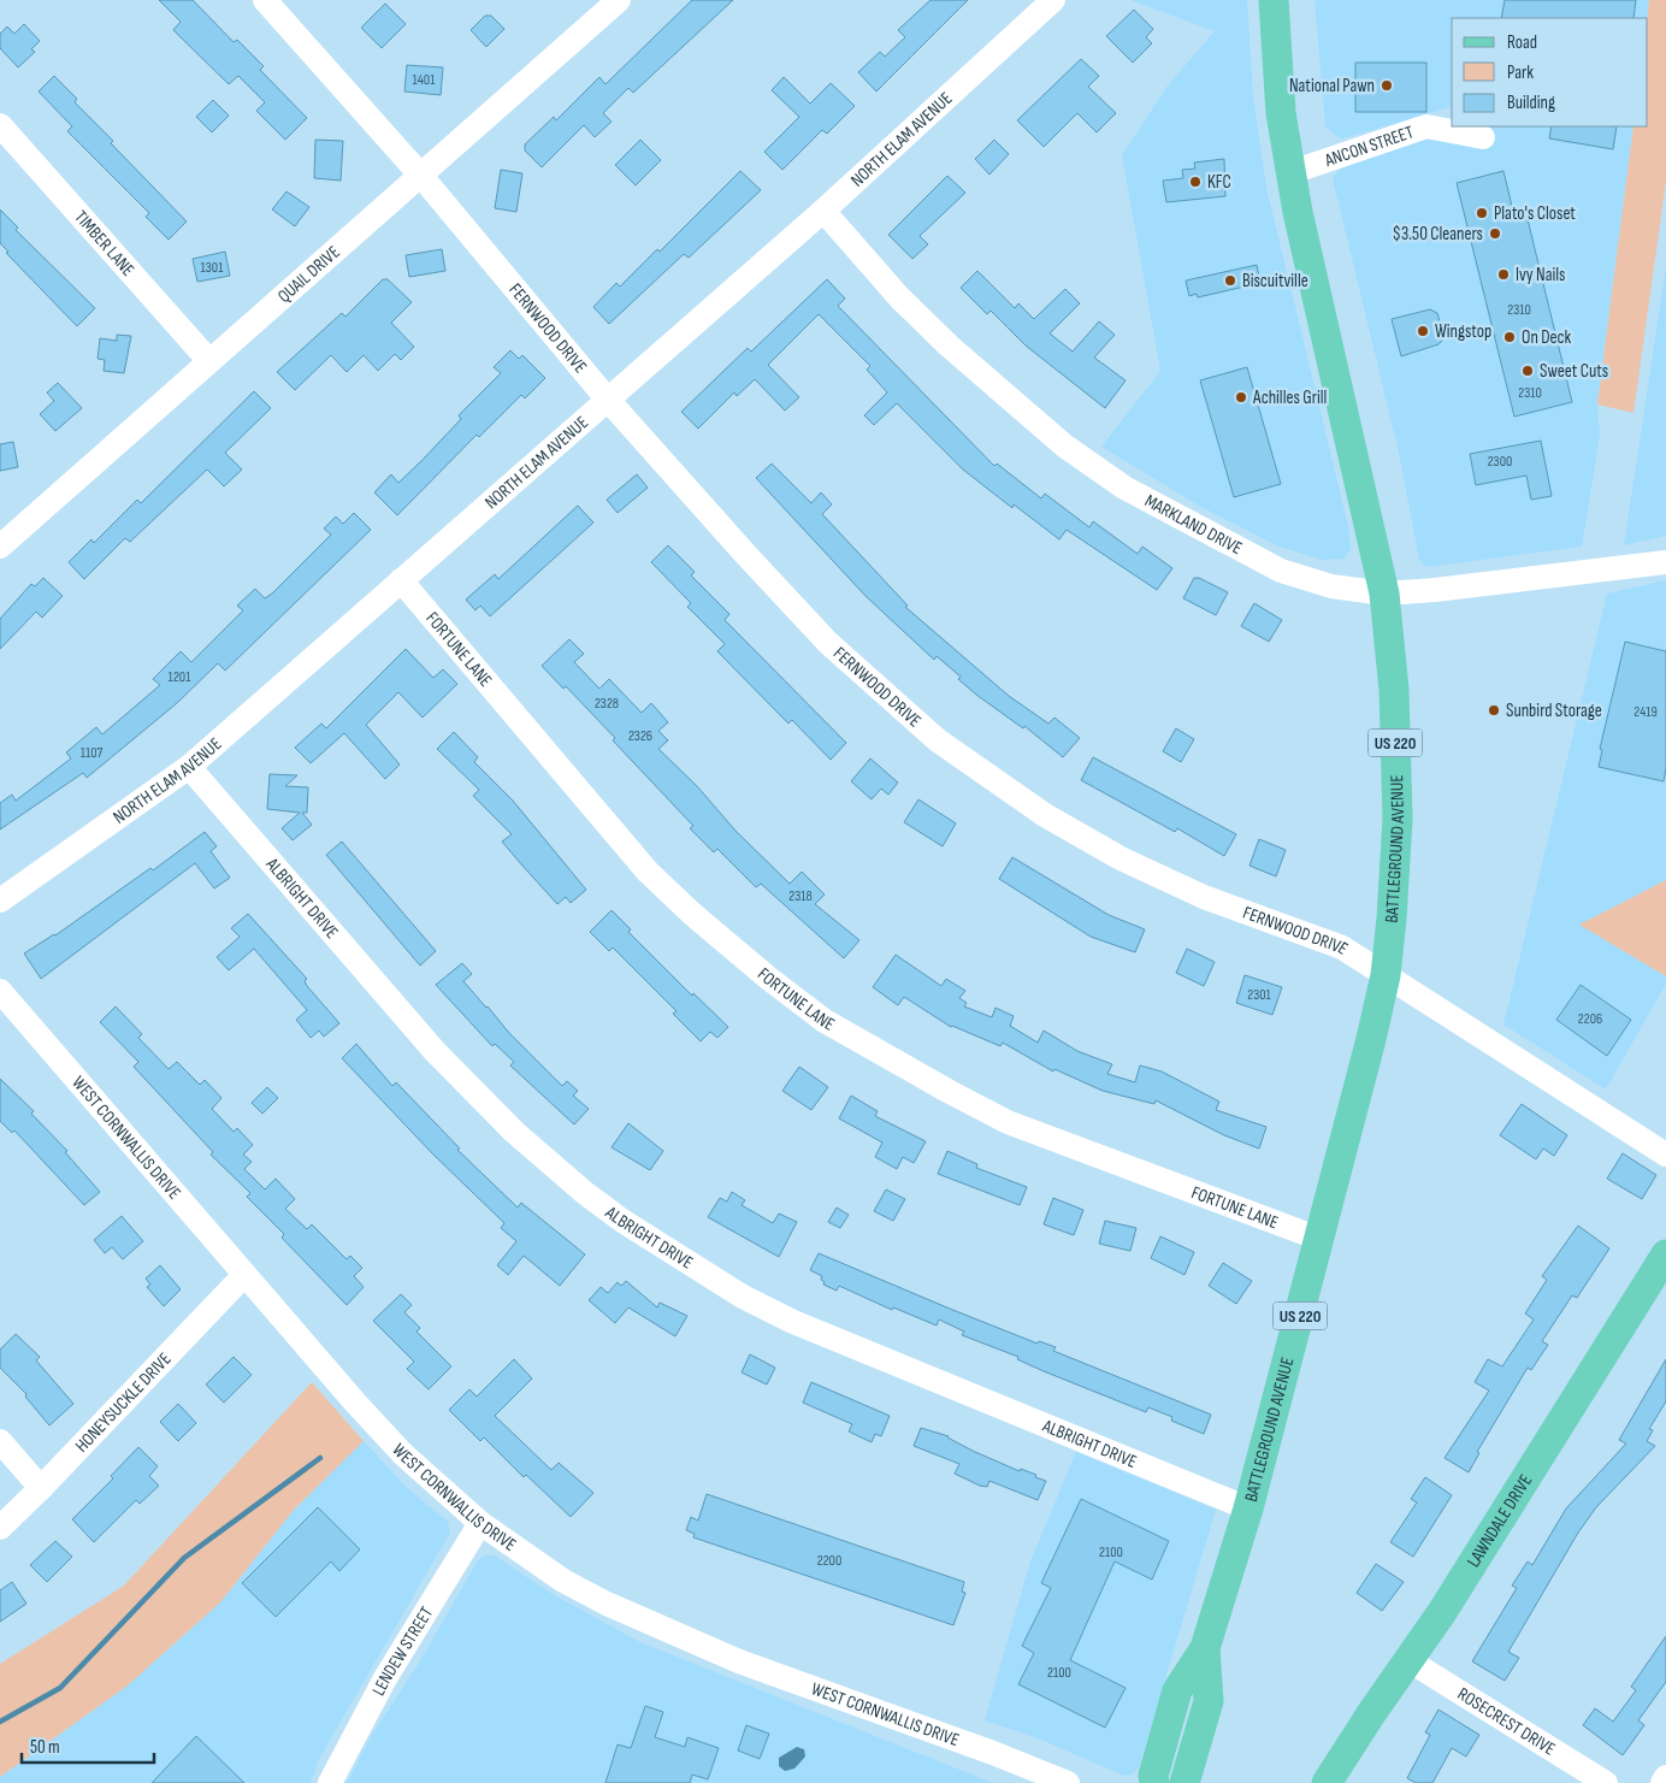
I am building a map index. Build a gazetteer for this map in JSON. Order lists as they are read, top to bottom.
{
  "streets": {
    "main road": ["US 220", "BATTLEGROUND AVENUE", "LAWNDALE DRIVE"],
    "street": [
      "NORTH ELAM AVENUE",
      "ANCON STREET",
      "TIMBER LANE",
      "QUAIL DRIVE",
      "FERNWOOD DRIVE",
      "MARKLAND DRIVE",
      "FORTUNE LANE",
      "ALBRIGHT DRIVE",
      "WEST CORNWALLIS DRIVE",
      "HONEYSUCKLE DRIVE",
      "LENDEW STREET",
      "ROSECREST DRIVE"
    ]
  },
  "crossings": [
    ["NORTH ELAM AVENUE", "FERNWOOD DRIVE"],
    ["NORTH ELAM AVENUE", "MARKLAND DRIVE"],
    ["NORTH ELAM AVENUE", "FORTUNE LANE"],
    ["NORTH ELAM AVENUE", "ALBRIGHT DRIVE"],
    ["ANCON STREET", "BATTLEGROUND AVENUE"],
    ["TIMBER LANE", "QUAIL DRIVE"],
    ["QUAIL DRIVE", "FERNWOOD DRIVE"],
    ["FERNWOOD DRIVE", "BATTLEGROUND AVENUE"],
    ["MARKLAND DRIVE", "BATTLEGROUND AVENUE"],
    ["FORTUNE LANE", "BATTLEGROUND AVENUE"],
    ["BATTLEGROUND AVENUE", "ALBRIGHT DRIVE"],
    ["WEST CORNWALLIS DRIVE", "HONEYSUCKLE DRIVE"],
    ["WEST CORNWALLIS DRIVE", "LENDEW STREET"],
    ["LAWNDALE DRIVE", "ROSECREST DRIVE"]
  ],
  "places": [
    "National Pawn",
    "KFC",
    "Plato's Closet",
    "$3.50 Cleaners",
    "Ivy Nails",
    "Biscuitville",
    "Wingstop",
    "On Deck",
    "Sweet Cuts",
    "Achilles Grill",
    "Sunbird Storage"
  ],
  "house_numbers": [
    "1401",
    "1301",
    "2310",
    "2310",
    "2300",
    "1201",
    "2328",
    "2419",
    "2326",
    "1107",
    "2318",
    "2301",
    "2206",
    "2100",
    "2200",
    "2100"
  ],
  "legend": ["Road", "Park", "Building"],
  "scale_bar": "50 m"
}
